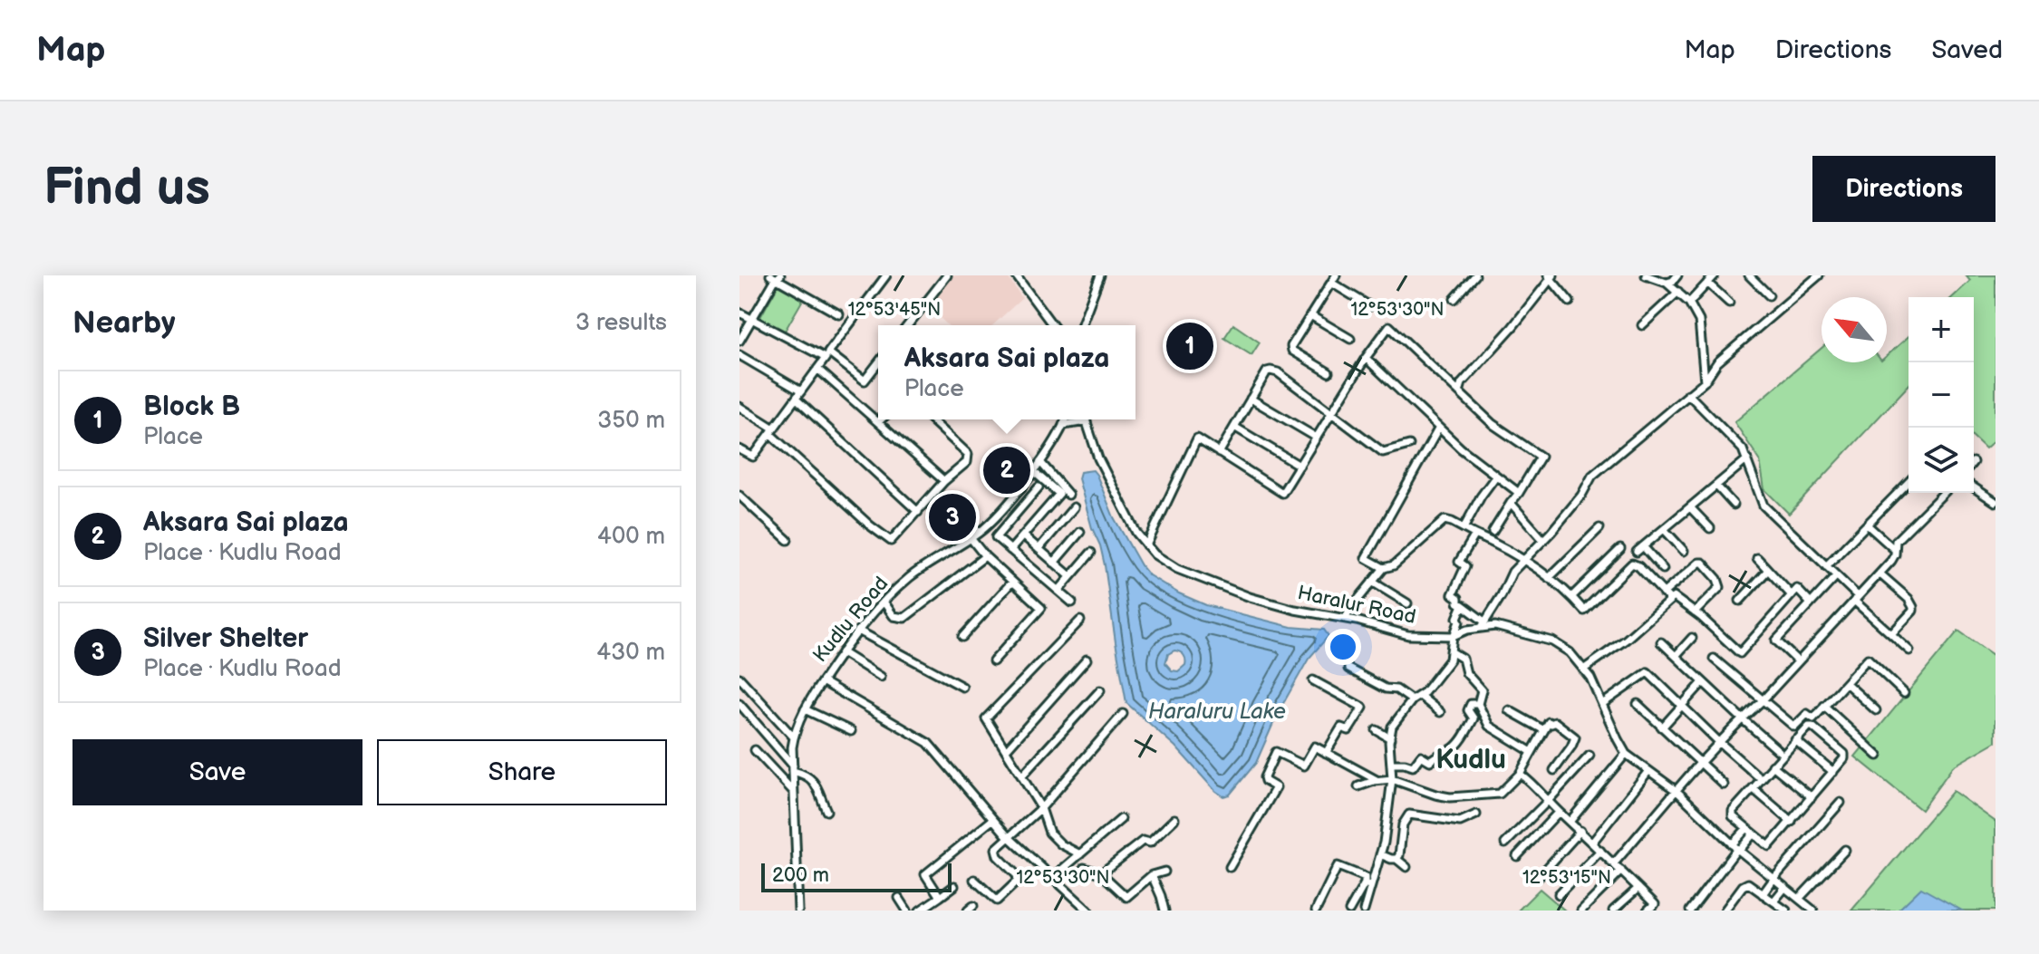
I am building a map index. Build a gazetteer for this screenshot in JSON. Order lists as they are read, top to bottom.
{
  "streets": {
    "street": ["Haralur Road", "Kudlu Road"]
  },
  "districts": ["Kudlu"],
  "water": ["Haraluru Lake"],
  "scale_bar": "200 m",
  "north": "top left",
  "page": {
    "header": "Map",
    "nav": ["Map", "Directions", "Saved"],
    "buttons": [
      "Directions",
      ["Save", "Share"]
    ],
    "title": "Find us",
    "heading": ["Nearby", "3 results"],
    "map_buttons": ["+", "−"],
    "pins": ["1", "2", "3"],
    "popup": ["Aksara Sai plaza", "Place"],
    "list": [
      {
        "mark": "1",
        "name": "Block B",
        "note": "Place",
        "value": "350 m"
      },
      {
        "mark": "2",
        "name": "Aksara Sai plaza",
        "note": "Place · Kudlu Road",
        "value": "400 m"
      },
      {
        "mark": "3",
        "name": "Silver Shelter",
        "note": "Place · Kudlu Road",
        "value": "430 m"
      }
    ],
    "scale": "200 m"
  },
  "coordinates": ["12°53'45\"N", "12°53'30\"N", "12°53'15\"N"]
}
